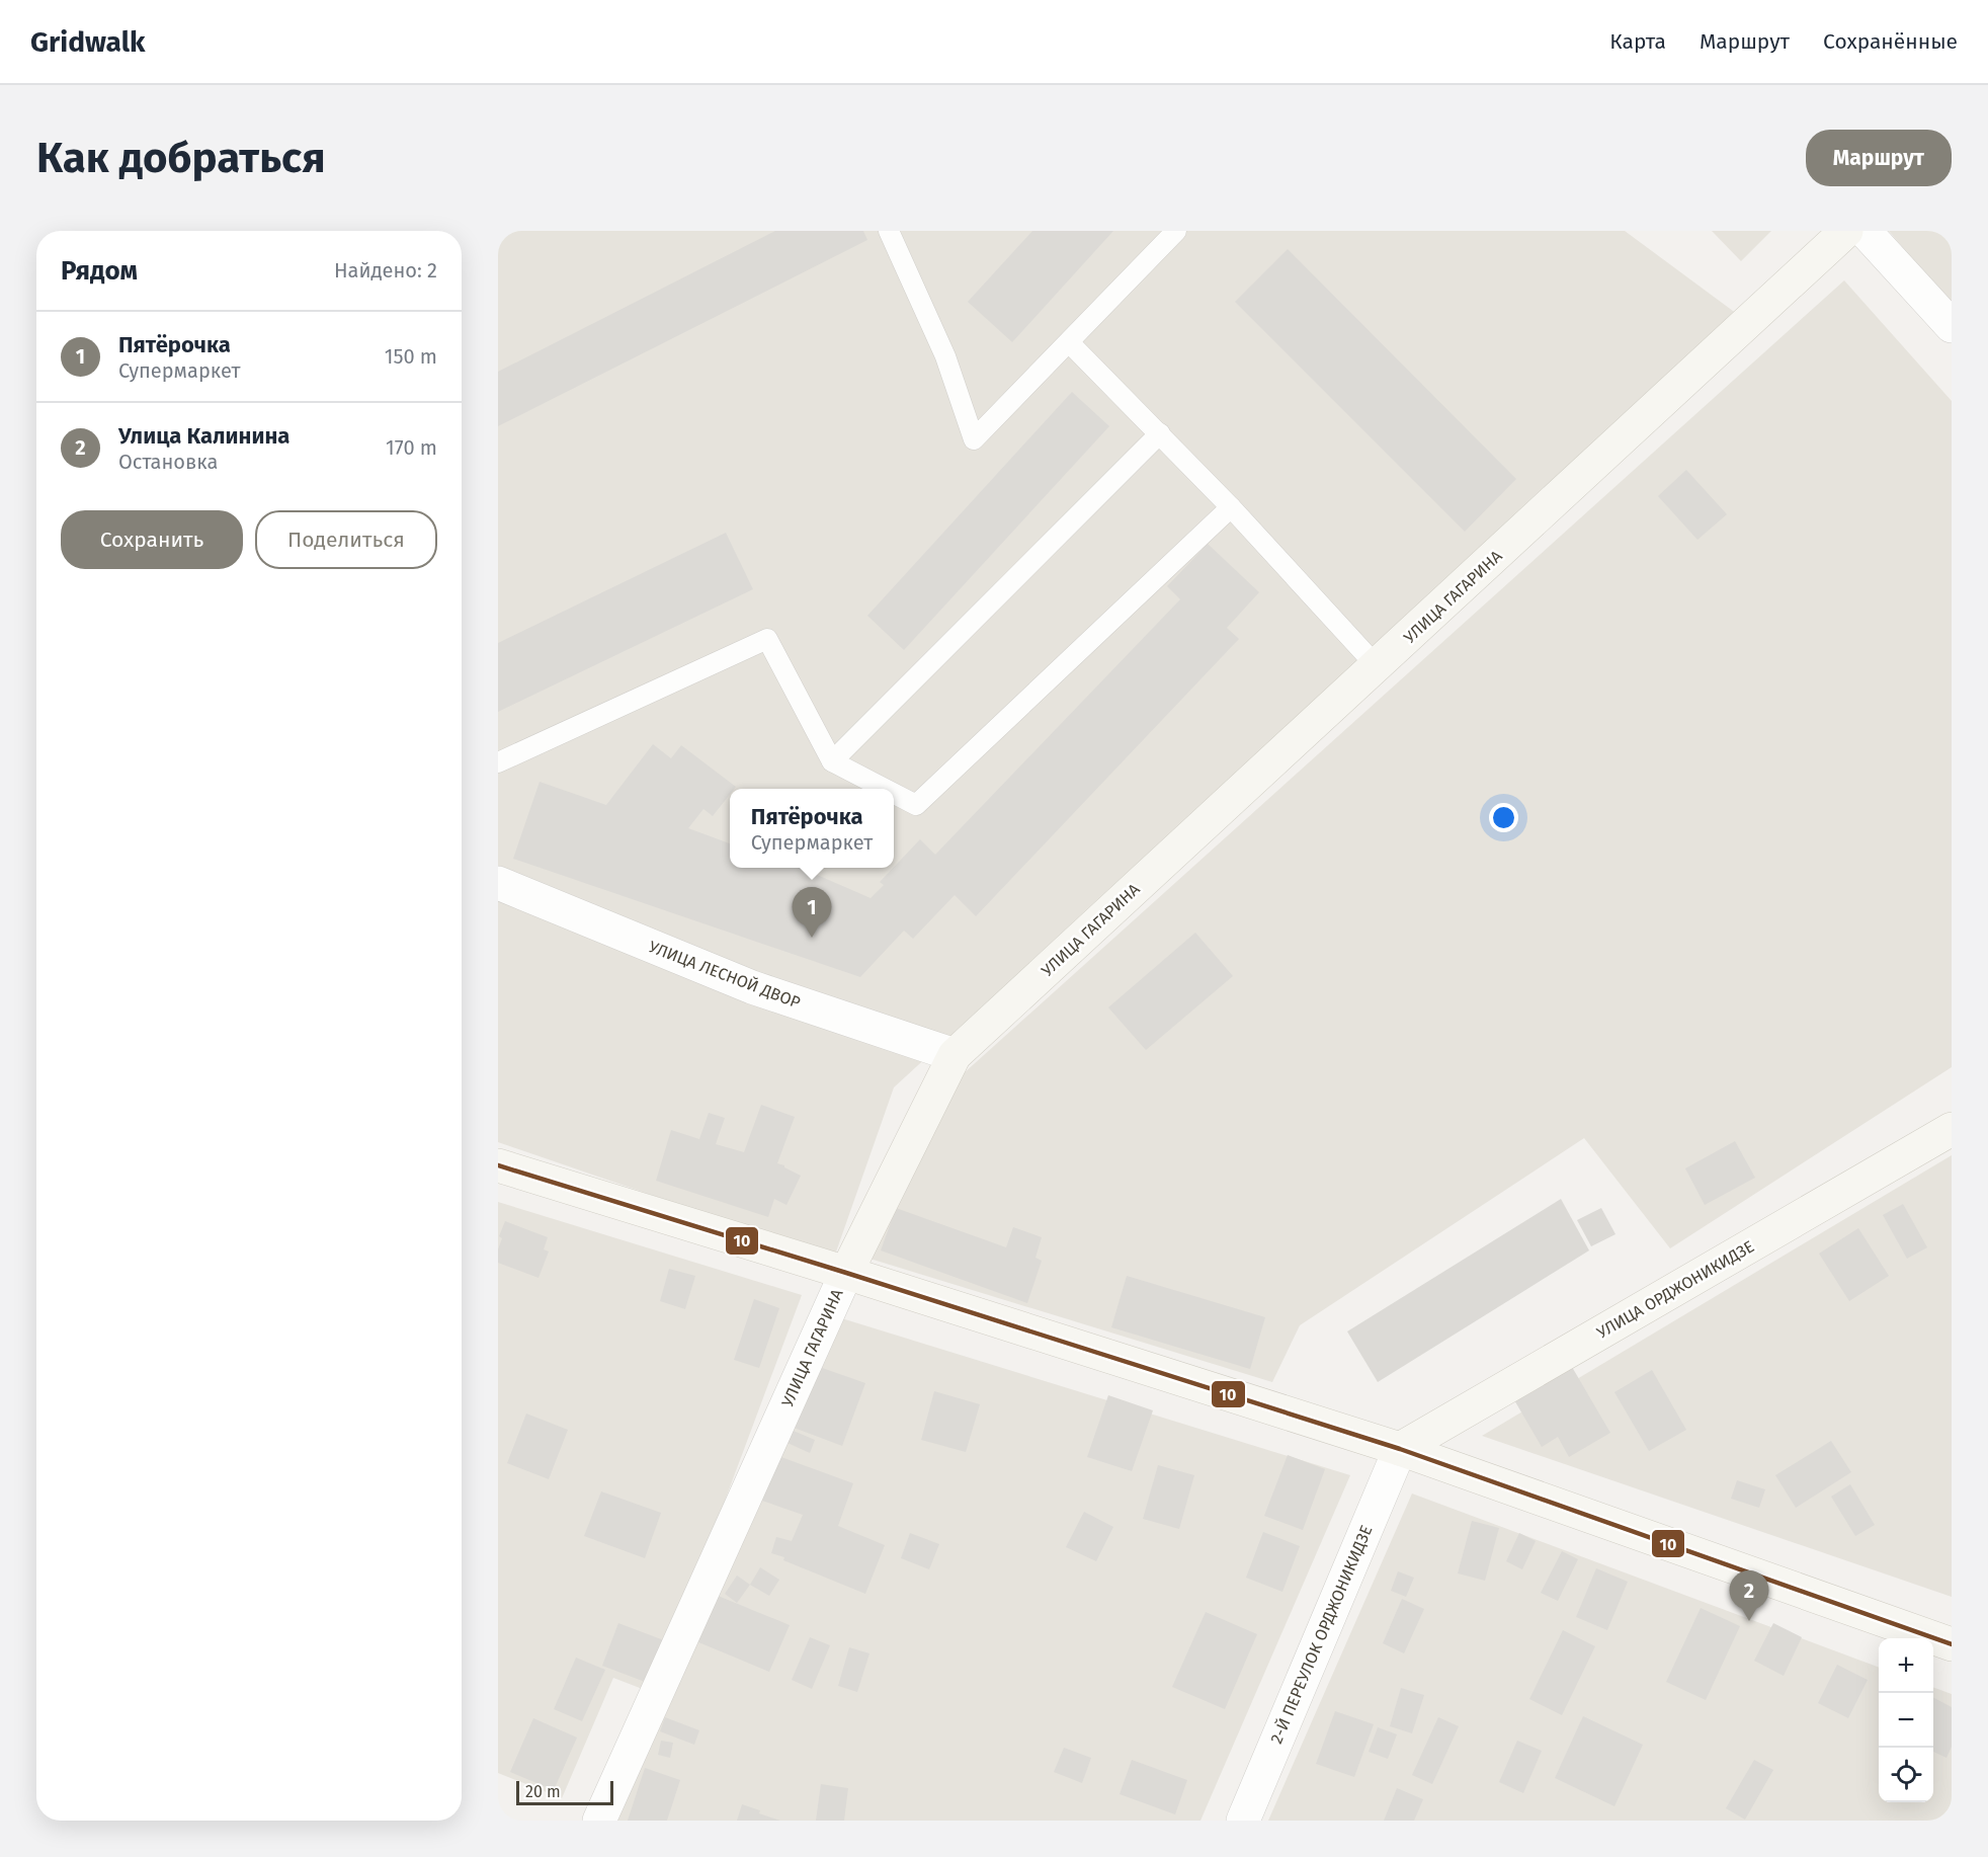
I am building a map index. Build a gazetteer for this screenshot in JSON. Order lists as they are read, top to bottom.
{
  "streets": {
    "street": [
      "УЛИЦА ГАГАРИНА",
      "УЛИЦА ЛЕСНОЙ ДВОР",
      "УЛИЦА ОРДЖОНИКИДЗЕ",
      "2-Й ПЕРЕУЛОК ОРДЖОНИКИДЗЕ"
    ]
  },
  "crossings": [
    ["УЛИЦА ГАГАРИНА", "УЛИЦА ЛЕСНОЙ ДВОР"],
    ["УЛИЦА ОРДЖОНИКИДЗЕ", "2-Й ПЕРЕУЛОК ОРДЖОНИКИДЗЕ"]
  ],
  "lines": ["transit line 10"],
  "scale_bar": "20 m",
  "page": {
    "header": "Gridwalk",
    "nav": ["Карта", "Маршрут", "Сохранённые"],
    "buttons": [
      "Маршрут",
      ["Сохранить", "Поделиться"]
    ],
    "title": "Как добраться",
    "heading": ["Рядом", "Найдено: 2"],
    "list": [
      {
        "mark": "1",
        "name": "Пятёрочка",
        "note": "Супермаркет",
        "value": "150 m"
      },
      {
        "mark": "2",
        "name": "Улица Калинина",
        "note": "Остановка",
        "value": "170 m"
      }
    ],
    "popup": ["Пятёрочка", "Супермаркет"],
    "pins": ["1", "2"],
    "map_buttons": ["+", "−"],
    "scale": "20 m"
  }
}
